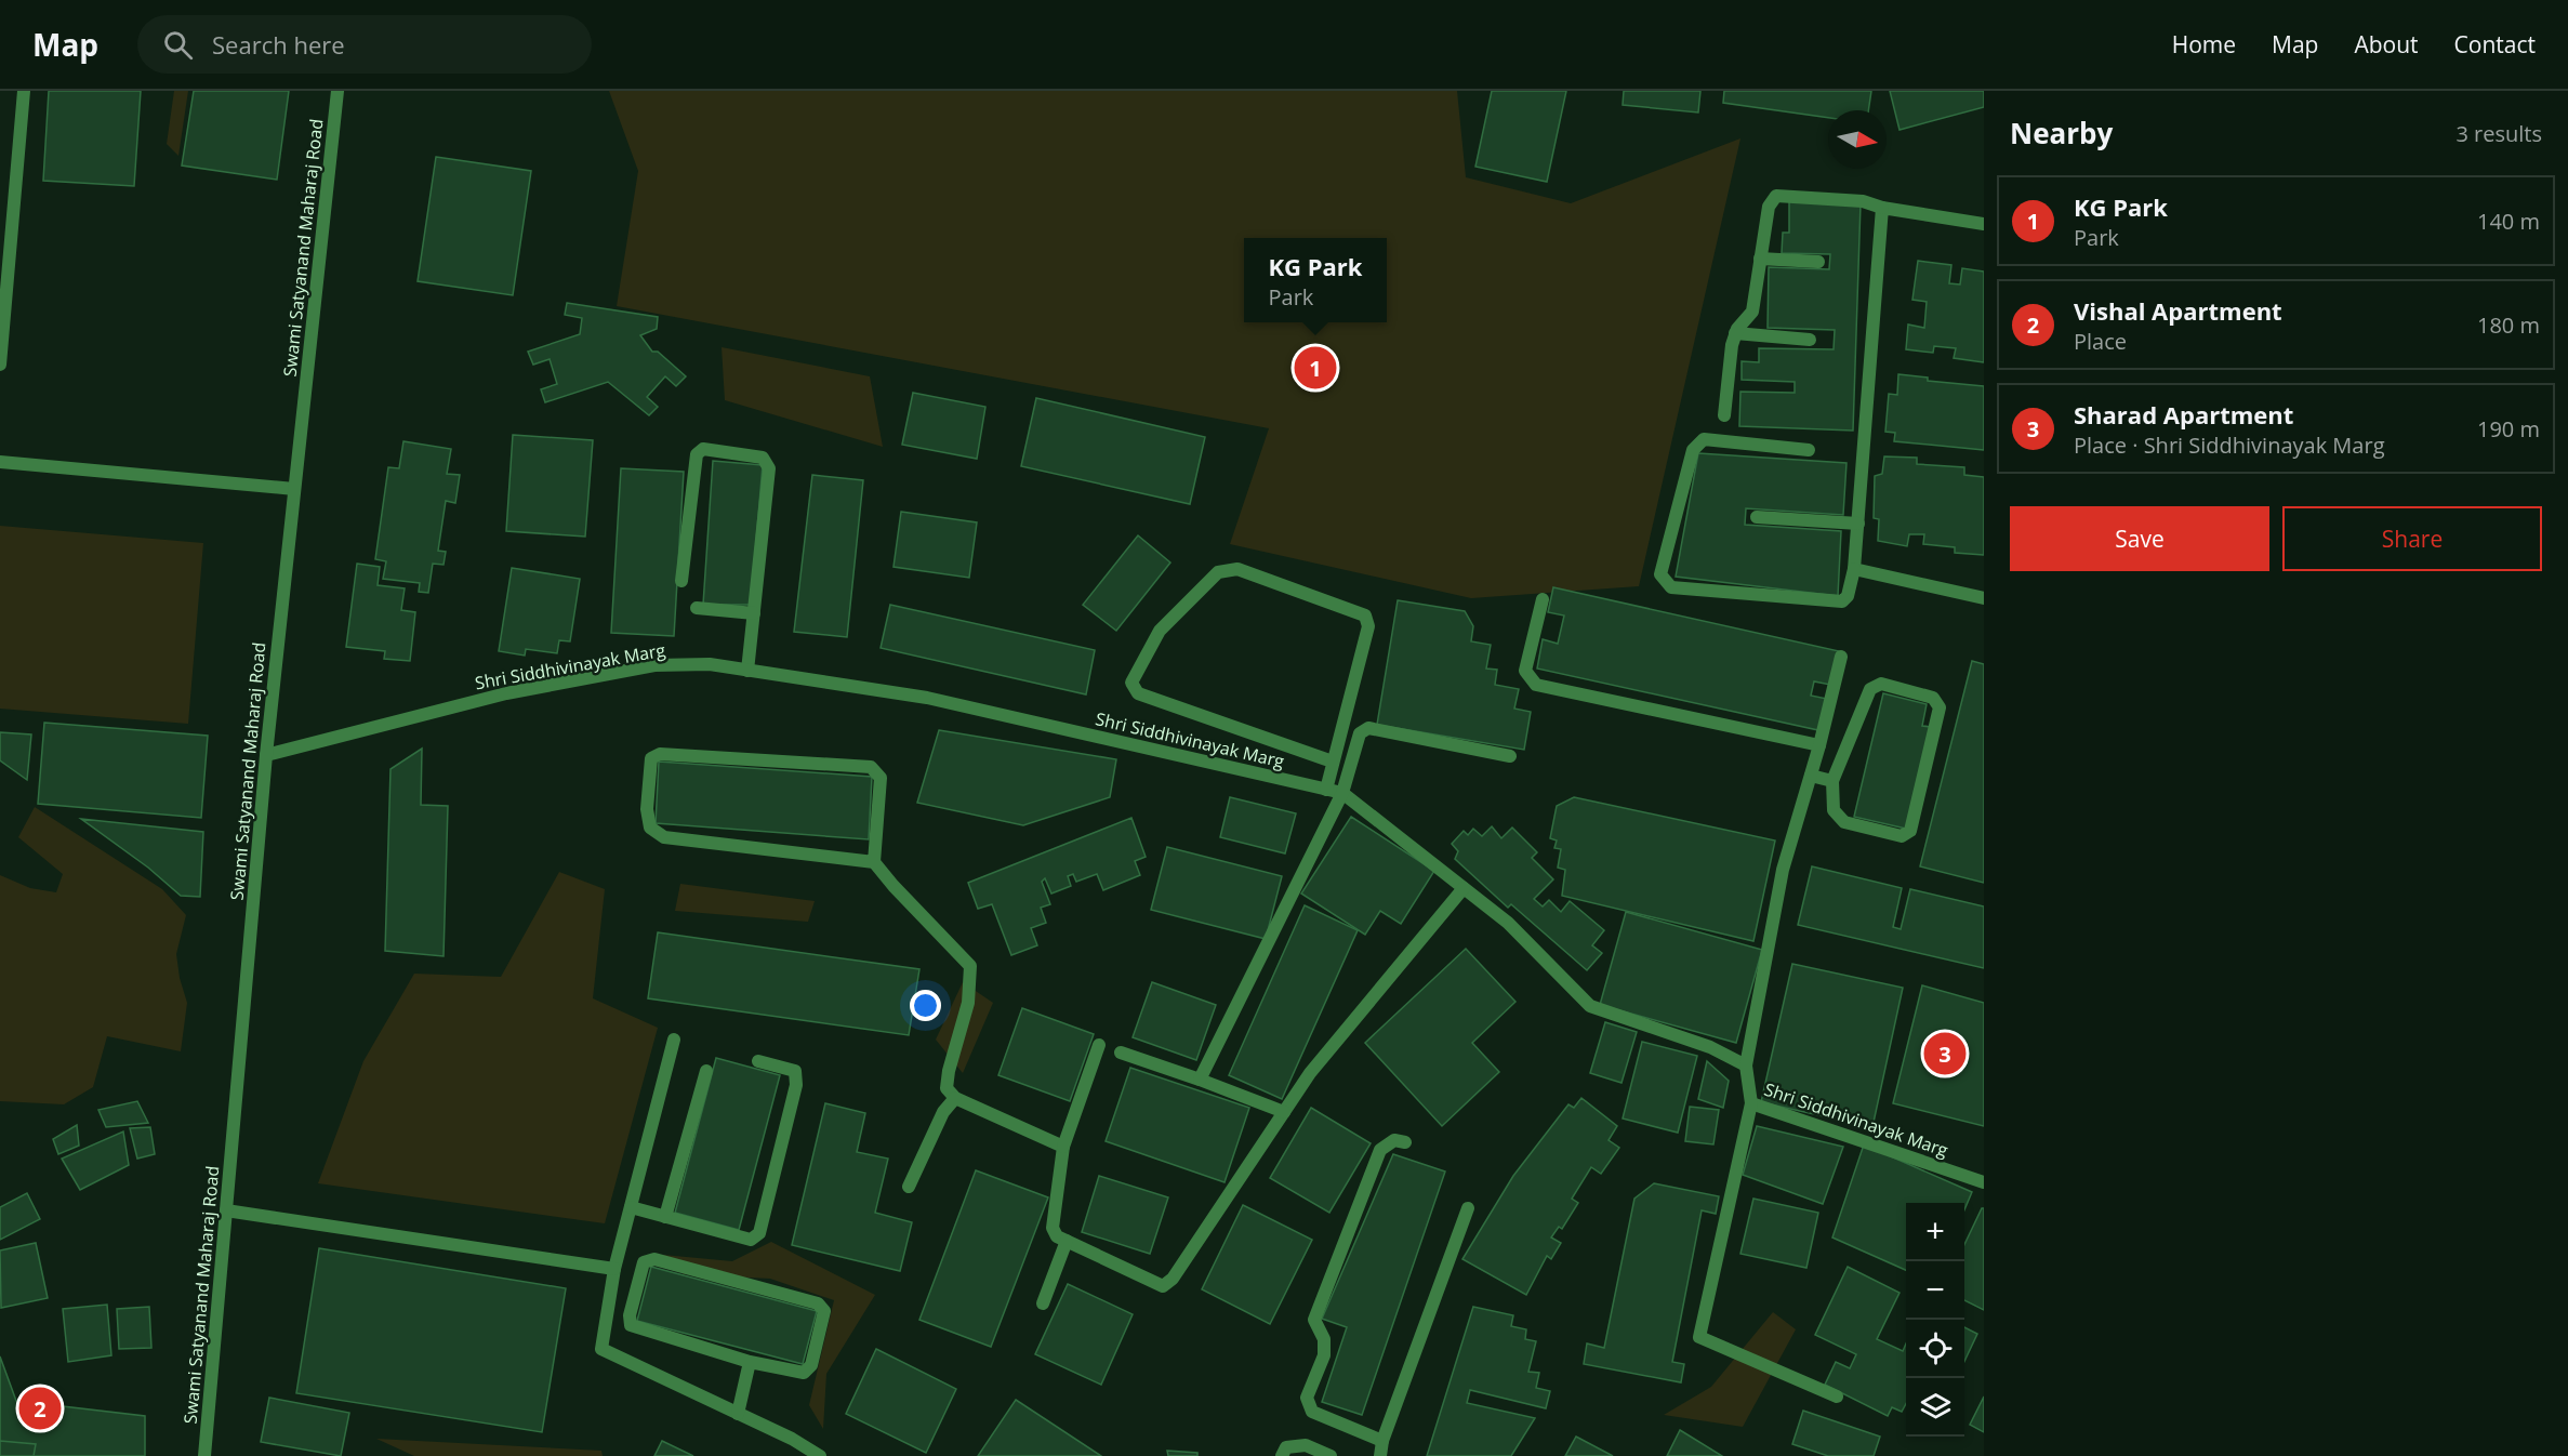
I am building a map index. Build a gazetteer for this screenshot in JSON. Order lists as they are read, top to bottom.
{
  "streets": {
    "street": ["Swami Satyanand Maharaj Road", "Shri Siddhivinayak Marg"]
  },
  "crossings": [
    ["Swami Satyanand Maharaj Road", "Shri Siddhivinayak Marg"]
  ],
  "north": "right",
  "page": {
    "header": "Map",
    "search": "Search here",
    "nav": [
      "Home",
      "Map",
      "About",
      "Contact"
    ],
    "heading": ["Nearby", "3 results"],
    "list": [
      {
        "mark": "1",
        "name": "KG Park",
        "note": "Park",
        "value": "140 m"
      },
      {
        "mark": "2",
        "name": "Vishal Apartment",
        "note": "Place",
        "value": "180 m"
      },
      {
        "mark": "3",
        "name": "Sharad Apartment",
        "note": "Place · Shri Siddhivinayak Marg",
        "value": "190 m"
      }
    ],
    "popup": ["KG Park", "Park"],
    "pins": ["1", "3", "2"],
    "buttons": ["Save", "Share"],
    "map_buttons": ["+", "−"]
  }
}
